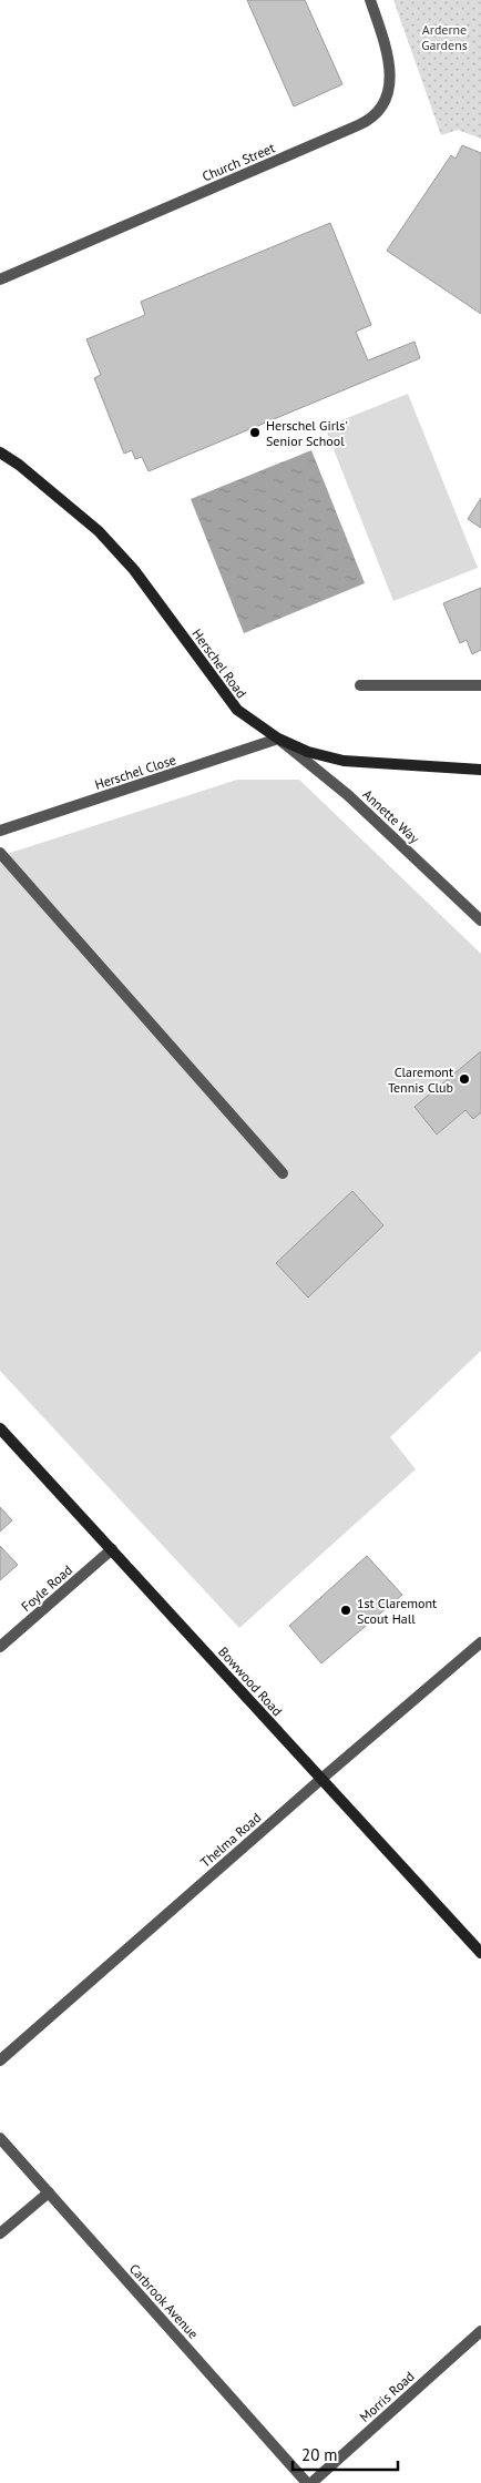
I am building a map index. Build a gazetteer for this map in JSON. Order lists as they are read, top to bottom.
{
  "streets": {
    "street": [
      "Church Street",
      "Herschel Road",
      "Herschel Close",
      "Annette Way",
      "Foyle Road",
      "Bowwood Road",
      "Thelma Road",
      "Carbrook Avenue",
      "Morris Road"
    ]
  },
  "crossings": [
    ["Herschel Road", "Herschel Close"],
    ["Herschel Road", "Annette Way"],
    ["Herschel Close", "Annette Way"],
    ["Foyle Road", "Bowwood Road"],
    ["Bowwood Road", "Thelma Road"]
  ],
  "parks": ["Arderne Gardens"],
  "places": ["Herschel Girls' Senior School", "Claremont Tennis Club", "1st Claremont Scout Hall"],
  "scale_bar": "20 m"
}
